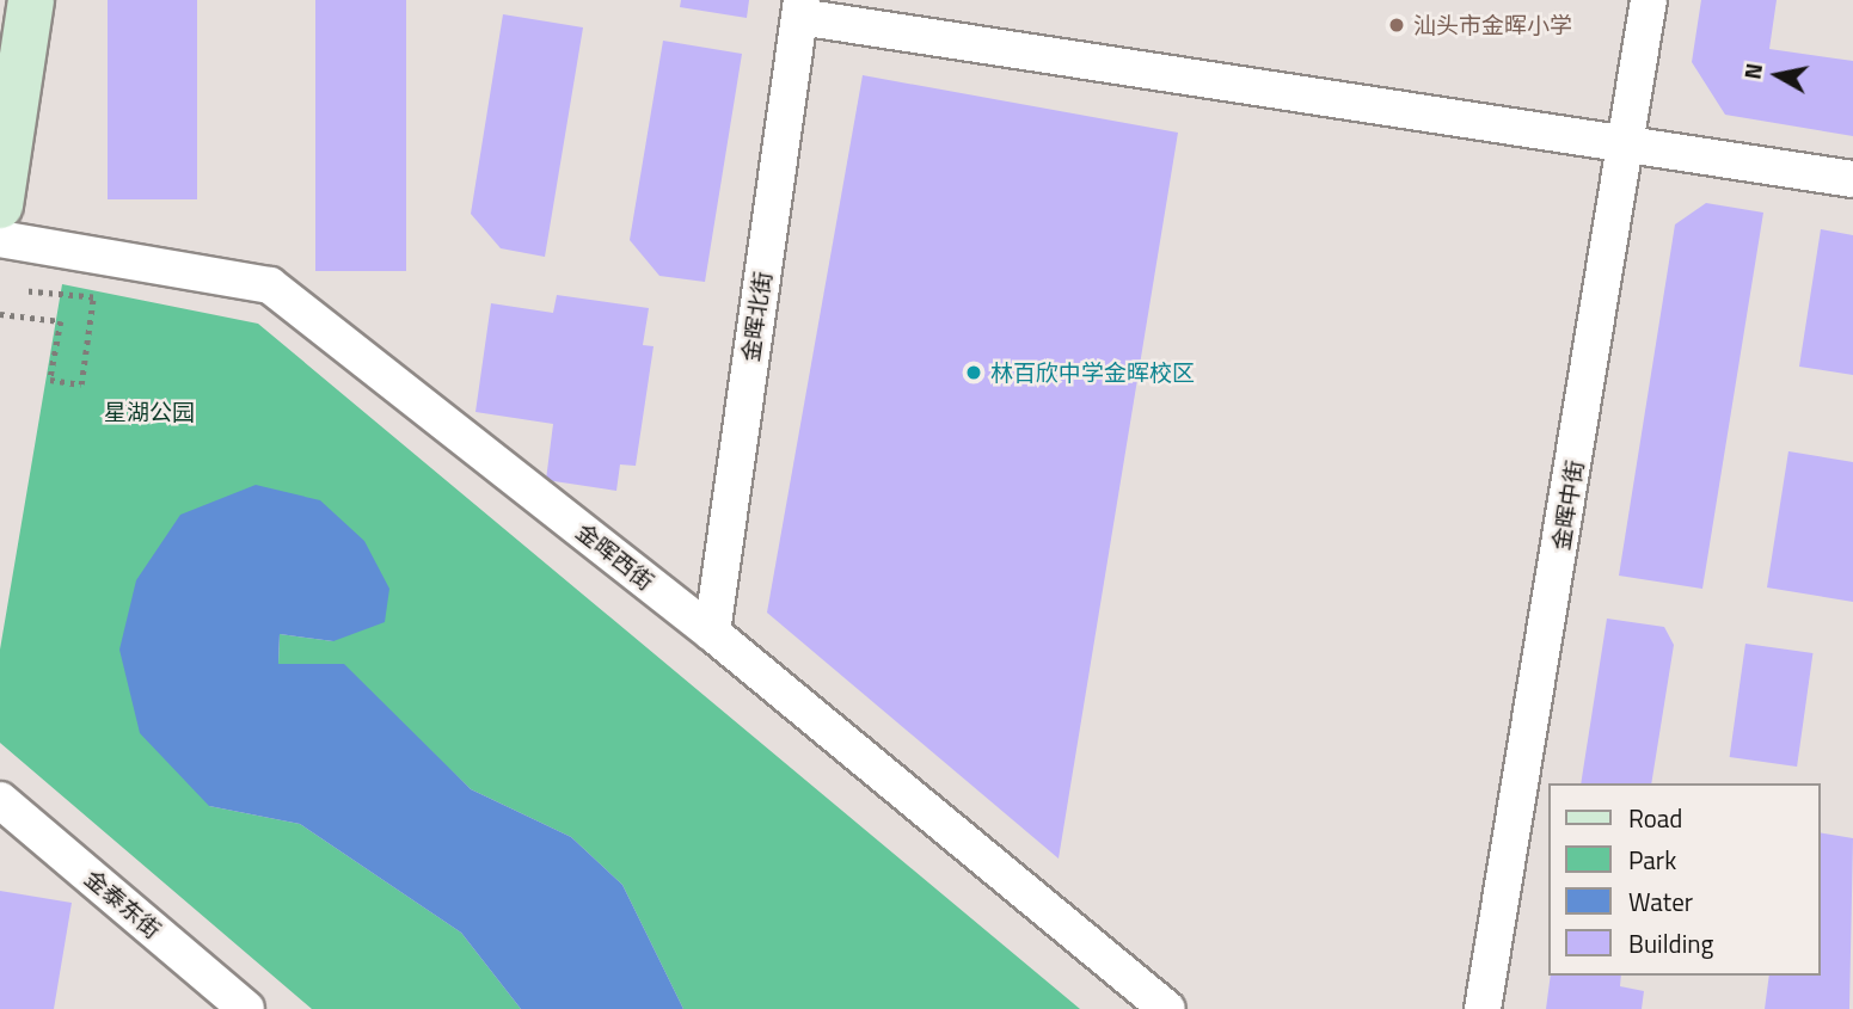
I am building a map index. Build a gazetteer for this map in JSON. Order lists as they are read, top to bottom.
{
  "streets": {
    "street": [
      "金晖北街",
      "金晖中街",
      "金晖西街",
      "金泰东街"
    ]
  },
  "crossings": [
    ["金晖北街", "金晖西街"]
  ],
  "parks": ["星湖公园"],
  "places": ["汕头市金晖小学", "林百欣中学金晖校区"],
  "legend": [
    "Road",
    "Park",
    "Water",
    "Building"
  ],
  "north": "left"
}
